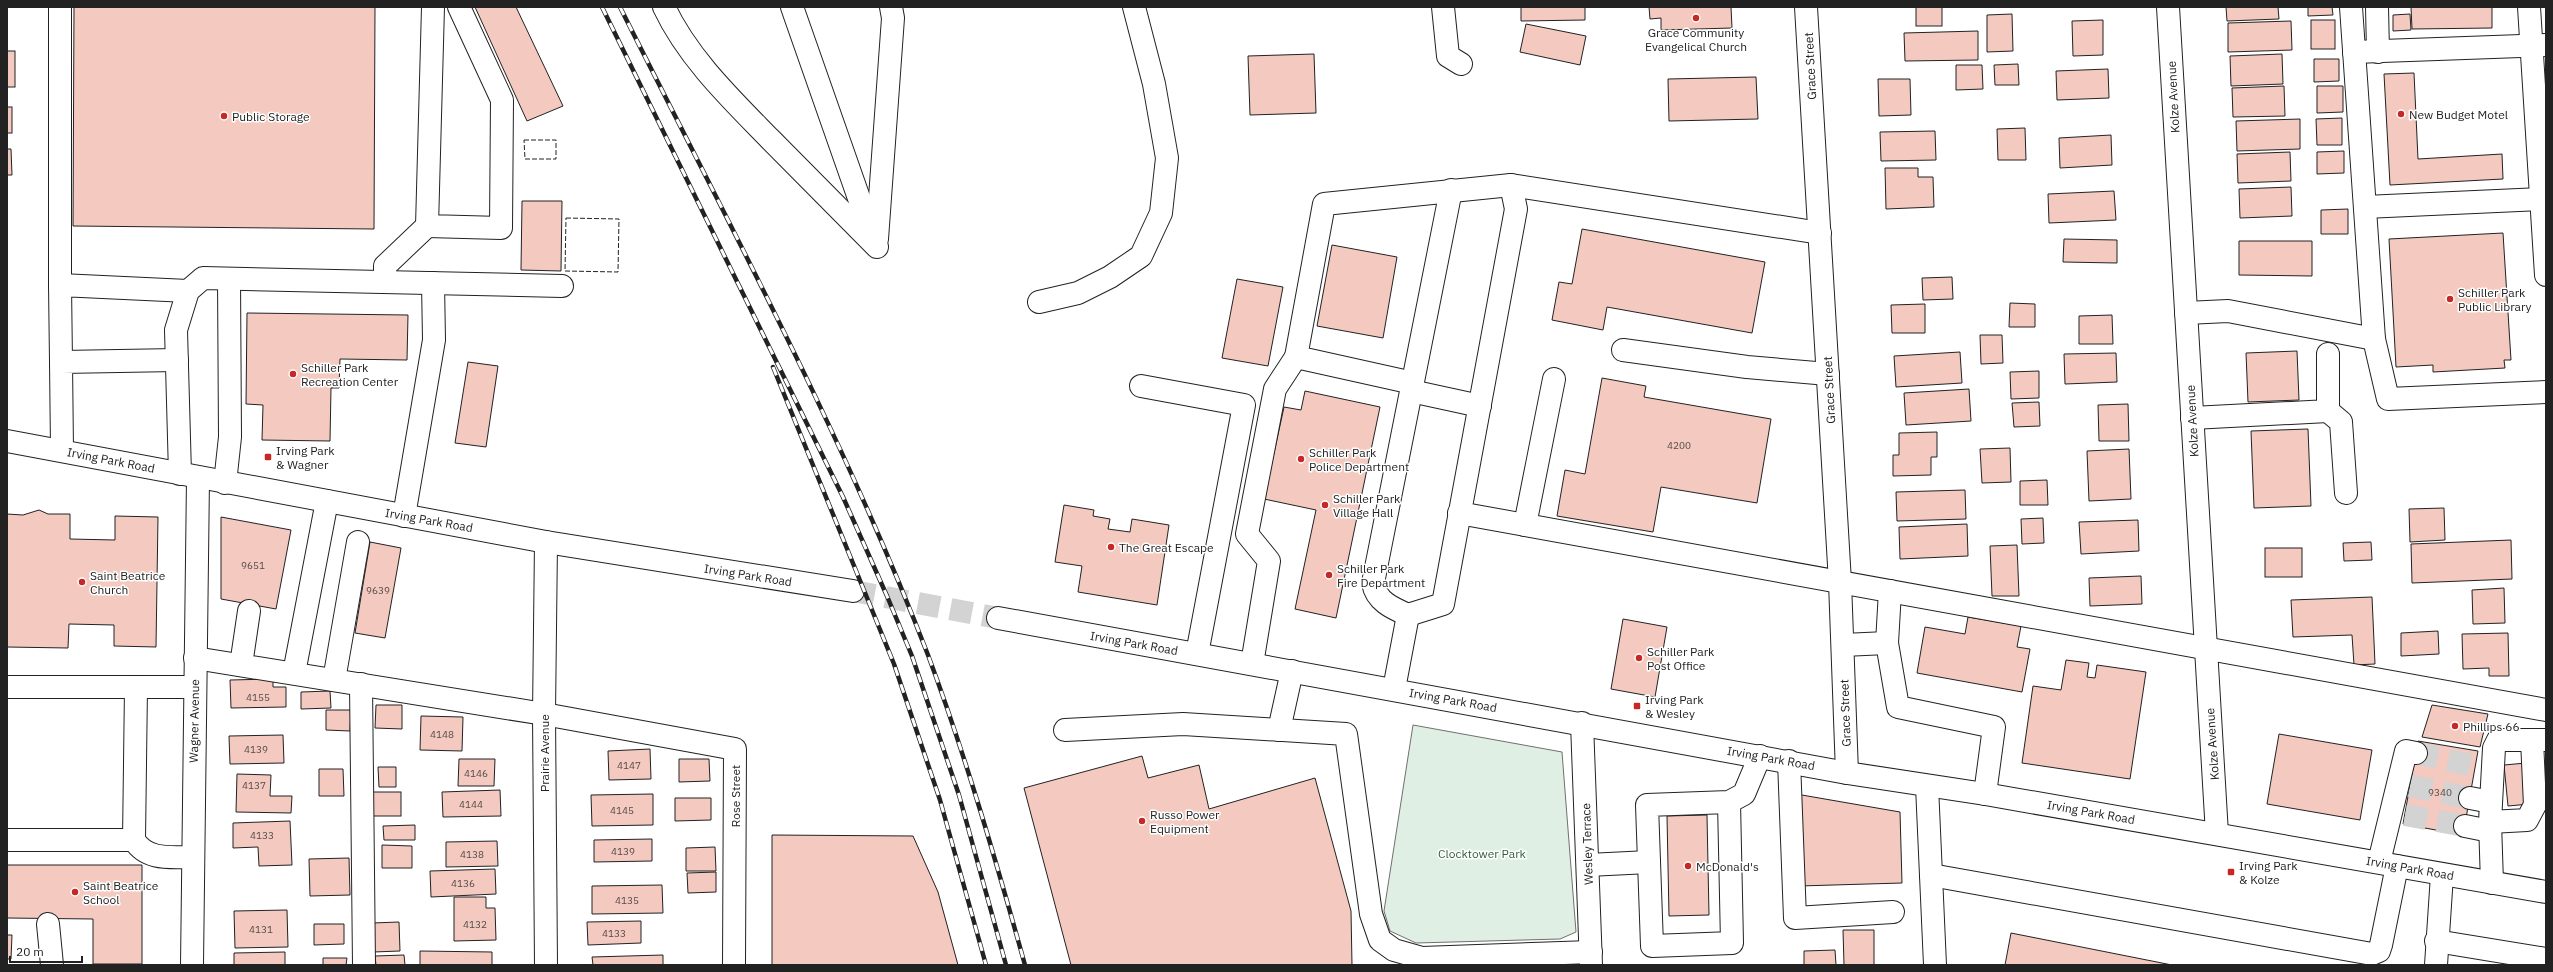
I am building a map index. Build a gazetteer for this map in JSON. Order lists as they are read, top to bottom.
{
  "streets": {
    "street": [
      "Grace Street",
      "Kolze Avenue",
      "Irving Park Road",
      "Wagner Avenue",
      "Prairie Avenue",
      "Rose Street",
      "Wesley Terrace"
    ]
  },
  "crossings": [
    ["Grace Street", "Irving Park Road"],
    ["Kolze Avenue", "Irving Park Road"],
    ["Irving Park Road", "Wagner Avenue"],
    ["Irving Park Road", "Prairie Avenue"],
    ["Irving Park Road", "Wesley Terrace"],
    ["Prairie Avenue", "Rose Street"]
  ],
  "parks": ["Clocktower Park"],
  "places": {
    "other": [
      "Grace Community Evangelical Church",
      "New Budget Motel",
      "Public Storage",
      "Schiller Park Public Library",
      "Schiller Park Recreation Center",
      "Schiller Park Police Department",
      "Schiller Park Village Hall",
      "The Great Escape",
      "Schiller Park Fire Department",
      "Saint Beatrice Church",
      "Schiller Park Post Office",
      "Phillips 66",
      "Russo Power Equipment",
      "McDonald's",
      "Saint Beatrice School"
    ],
    "transit": ["Irving Park & Wagner", "Irving Park & Wesley", "Irving Park & Kolze"]
  },
  "house_numbers": [
    "4200",
    "9651",
    "9639",
    "4155",
    "4148",
    "4139",
    "4147",
    "4146",
    "4137",
    "9340",
    "4144",
    "4145",
    "4133",
    "4139",
    "4138",
    "4136",
    "4135",
    "4132",
    "4131",
    "4133"
  ],
  "scale_bar": "20 m"
}
